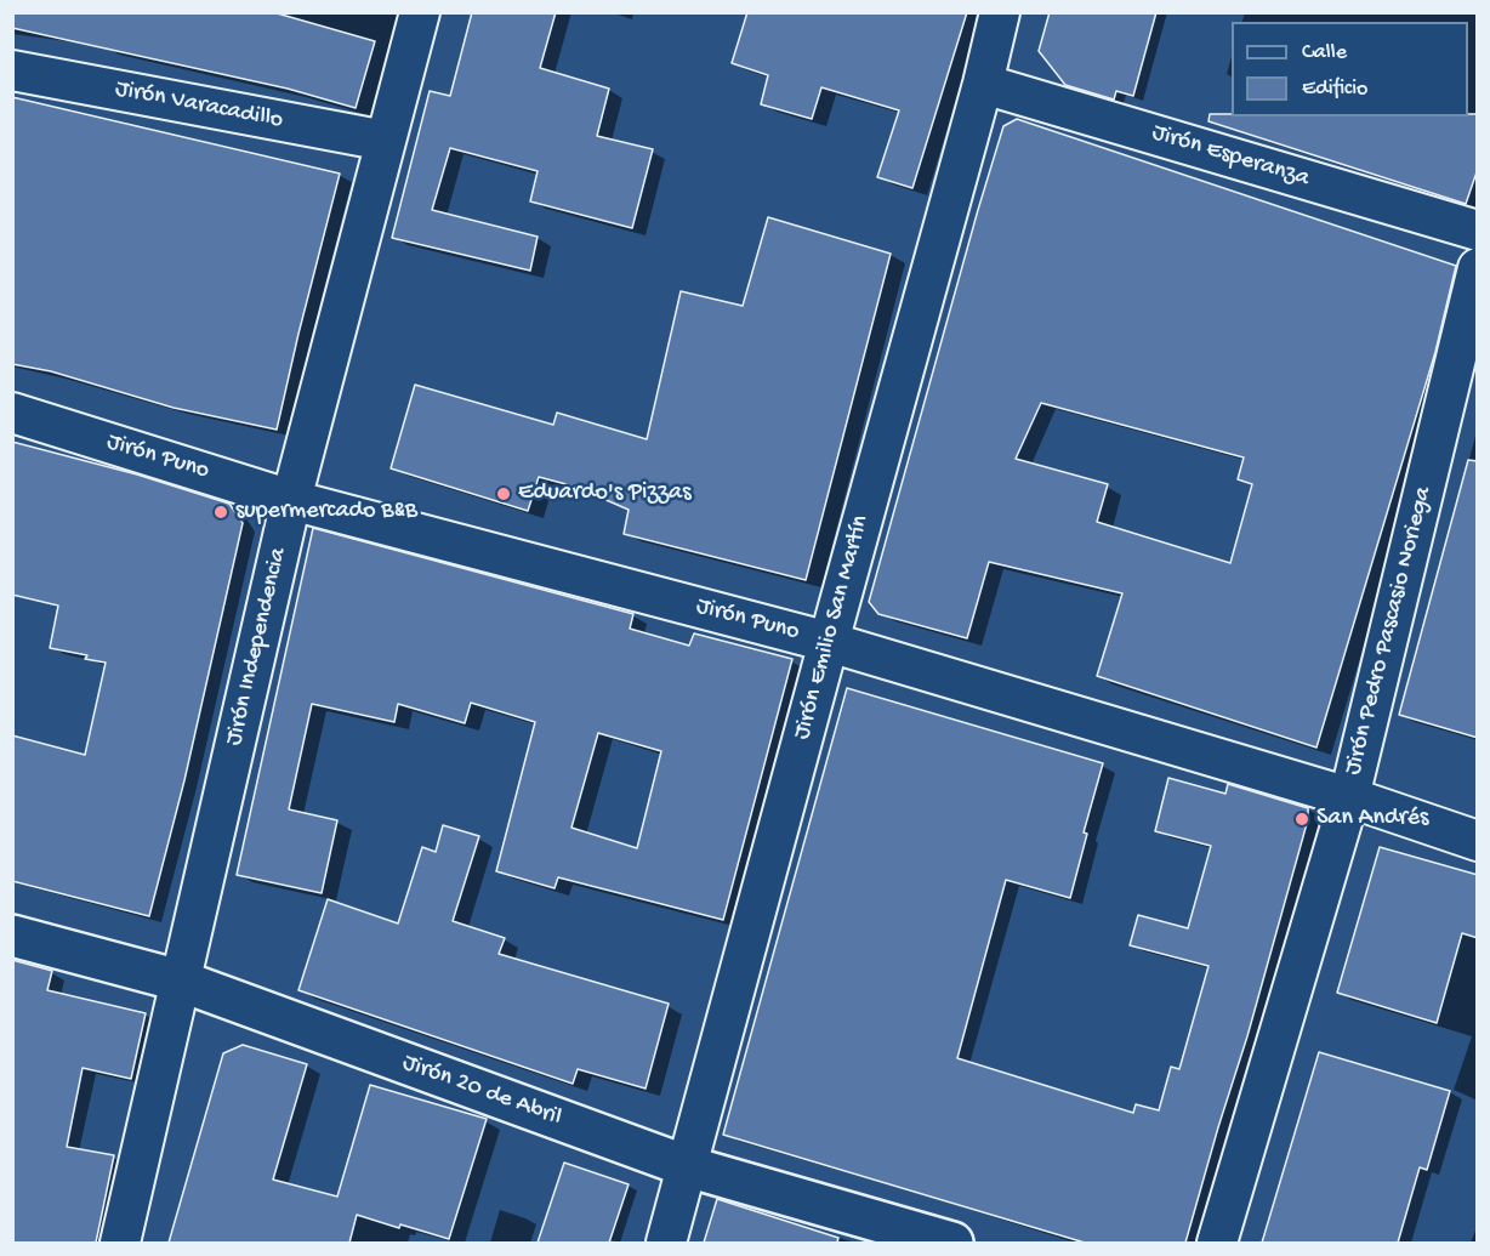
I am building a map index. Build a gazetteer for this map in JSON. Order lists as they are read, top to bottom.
{
  "streets": {
    "street": [
      "Jirón Varacadillo",
      "Jirón Esperanza",
      "Jirón Puno",
      "Jirón Emilio San Martín",
      "Jirón Pedro Pascasio Noriega",
      "Jirón Independencia",
      "Jirón 20 de Abril"
    ]
  },
  "crossings": [
    ["Jirón Varacadillo", "Jirón Independencia"],
    ["Jirón Esperanza", "Jirón Emilio San Martín"],
    ["Jirón Puno", "Jirón Emilio San Martín"],
    ["Jirón Puno", "Jirón Pedro Pascasio Noriega"],
    ["Jirón Puno", "Jirón Independencia"],
    ["Jirón Emilio San Martín", "Jirón 20 de Abril"],
    ["Jirón Independencia", "Jirón 20 de Abril"]
  ],
  "places": ["Eduardo's Pizzas", "supermercado B&B", "San Andrés"],
  "legend": ["Calle", "Edificio"]
}
